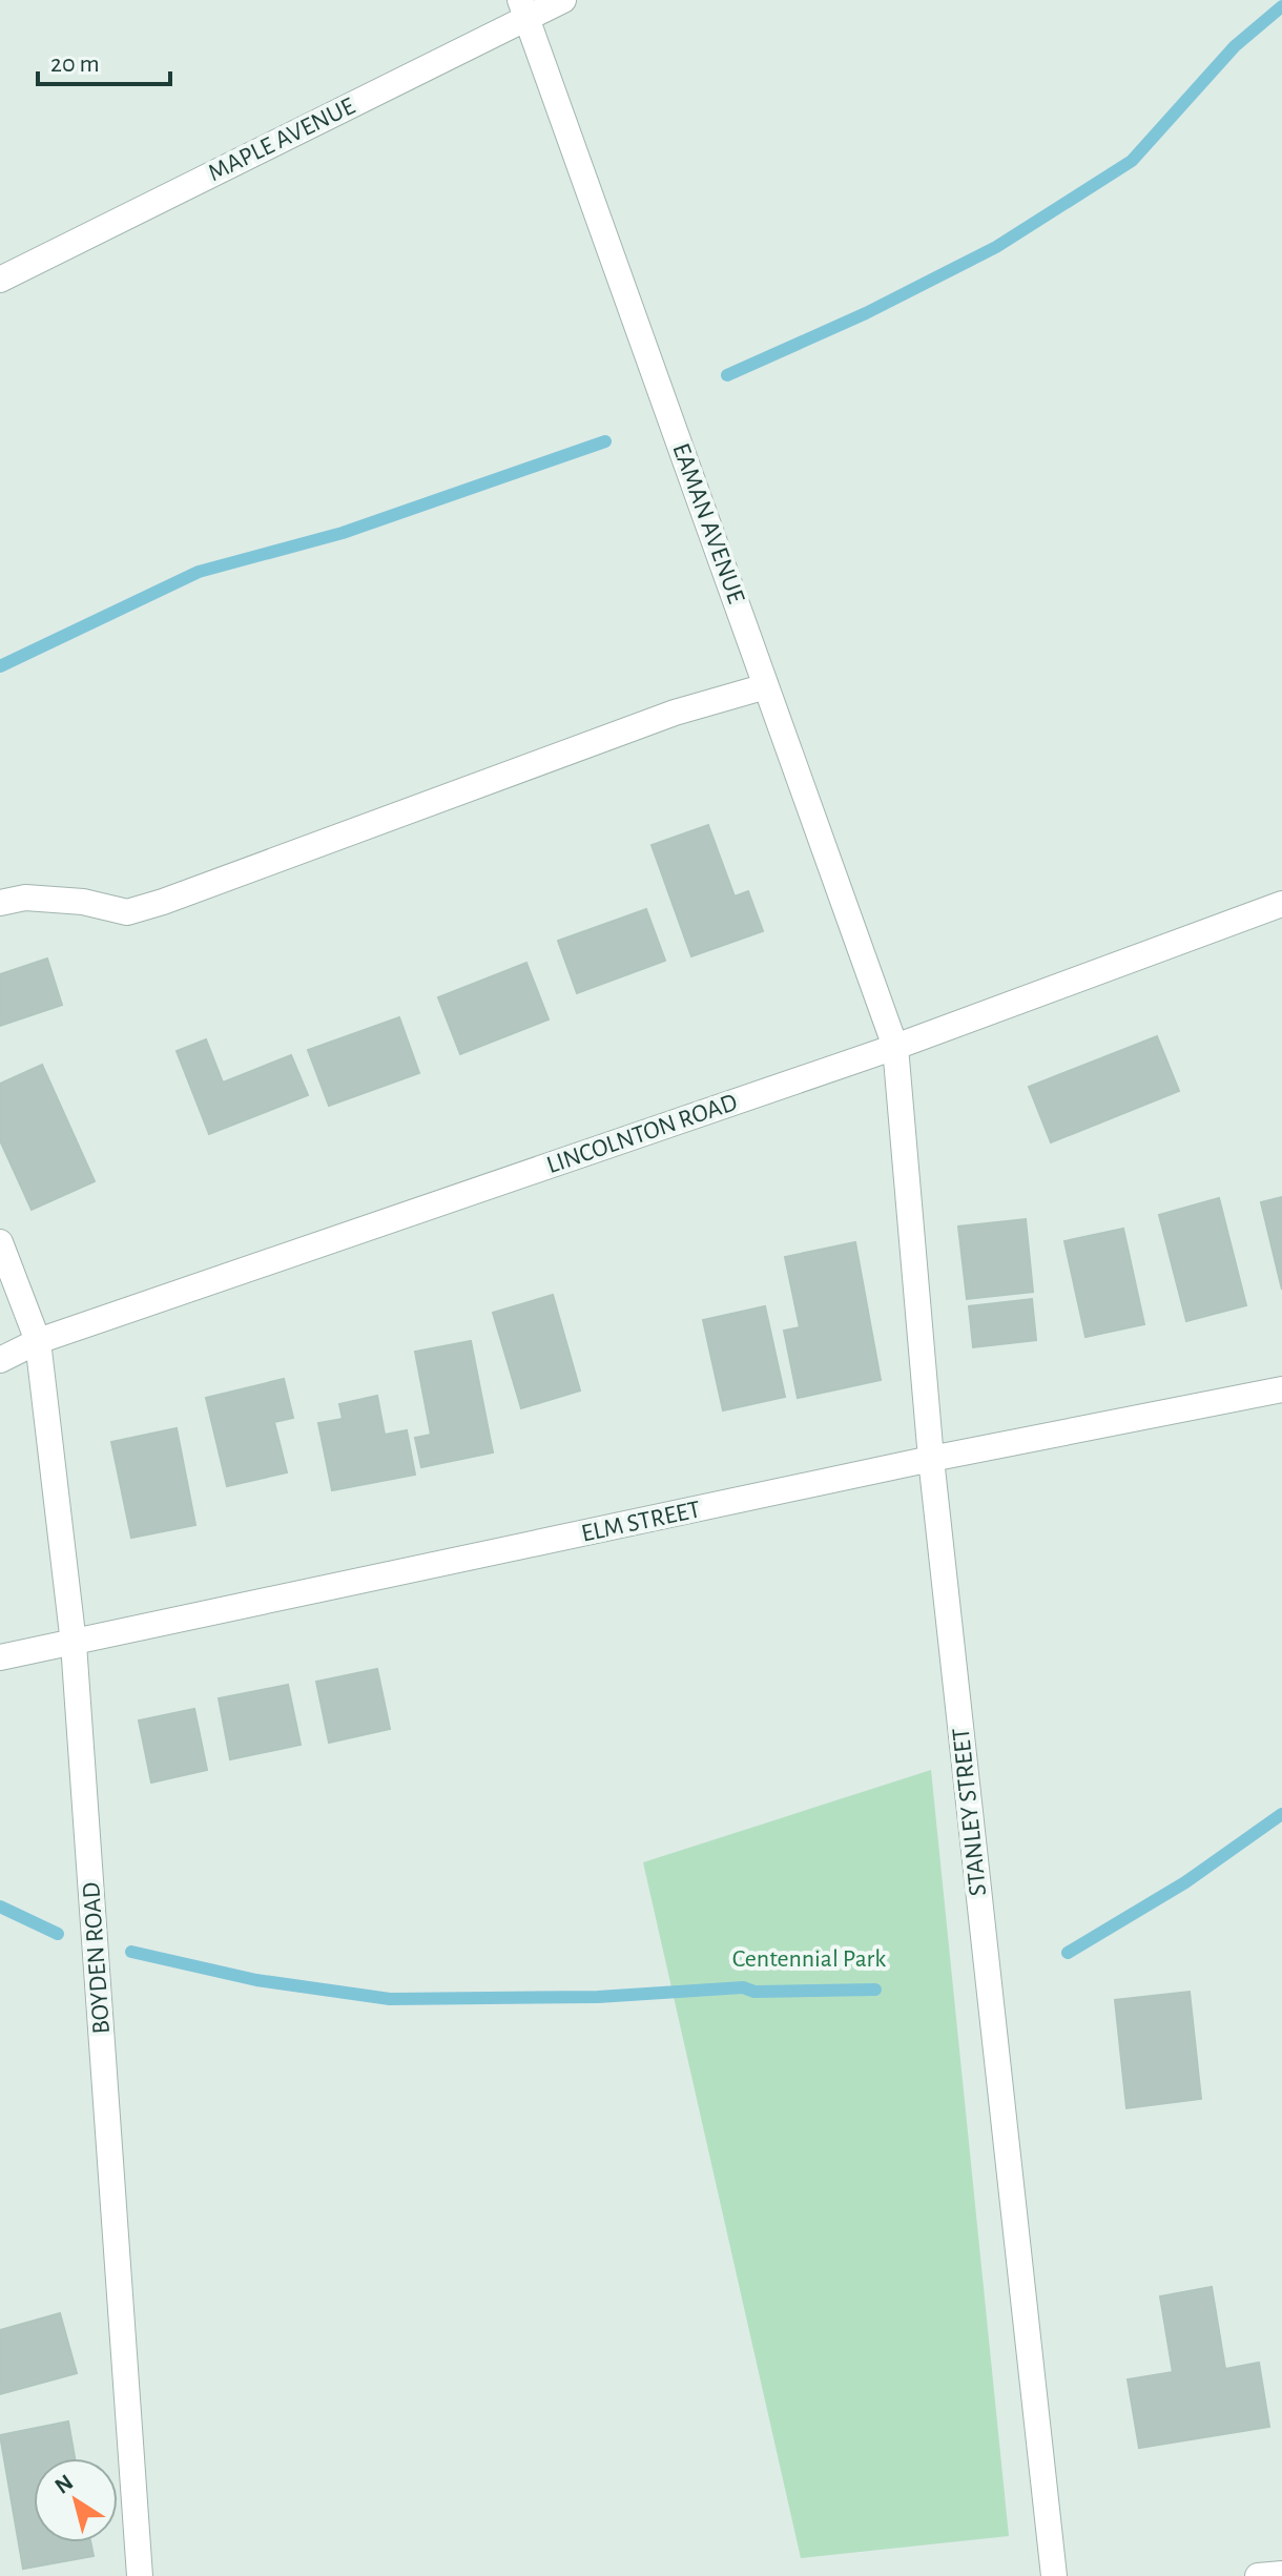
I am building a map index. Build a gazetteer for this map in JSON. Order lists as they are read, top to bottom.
{
  "streets": {
    "street": [
      "MAPLE AVENUE",
      "EAMAN AVENUE",
      "LINCOLNTON ROAD",
      "ELM STREET",
      "STANLEY STREET",
      "BOYDEN ROAD"
    ]
  },
  "crossings": [
    ["MAPLE AVENUE", "EAMAN AVENUE"],
    ["EAMAN AVENUE", "LINCOLNTON ROAD"],
    ["EAMAN AVENUE", "STANLEY STREET"],
    ["LINCOLNTON ROAD", "STANLEY STREET"],
    ["LINCOLNTON ROAD", "BOYDEN ROAD"],
    ["ELM STREET", "STANLEY STREET"],
    ["ELM STREET", "BOYDEN ROAD"]
  ],
  "parks": ["Centennial Park"],
  "scale_bar": "20 m",
  "north": "top left"
}
